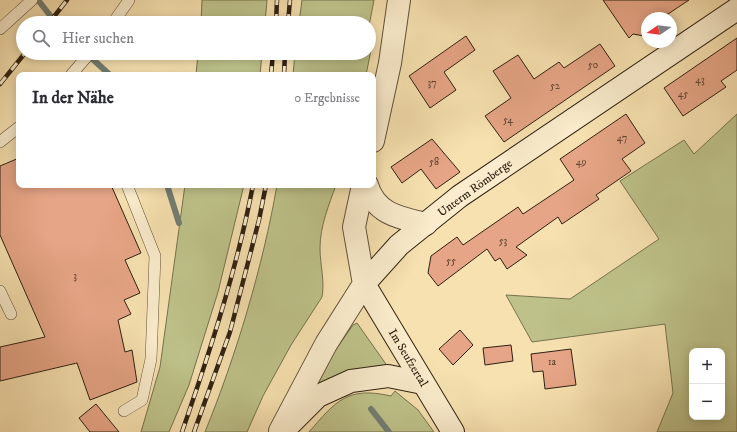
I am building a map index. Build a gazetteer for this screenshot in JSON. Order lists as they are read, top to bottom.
{
  "streets": {
    "main road": ["Unterm Römberge", "Im Seufzertal"]
  },
  "crossings": [
    ["Unterm Römberge", "Im Seufzertal"]
  ],
  "house_numbers": [
    "50",
    "43",
    "37",
    "52",
    "45",
    "54",
    "47",
    "58",
    "49",
    "53",
    "55",
    "3",
    "1a"
  ],
  "north": "left",
  "page": {
    "search": "Hier suchen",
    "heading": ["In der Nähe", "0 Ergebnisse"],
    "map_buttons": ["+", "−"]
  }
}
